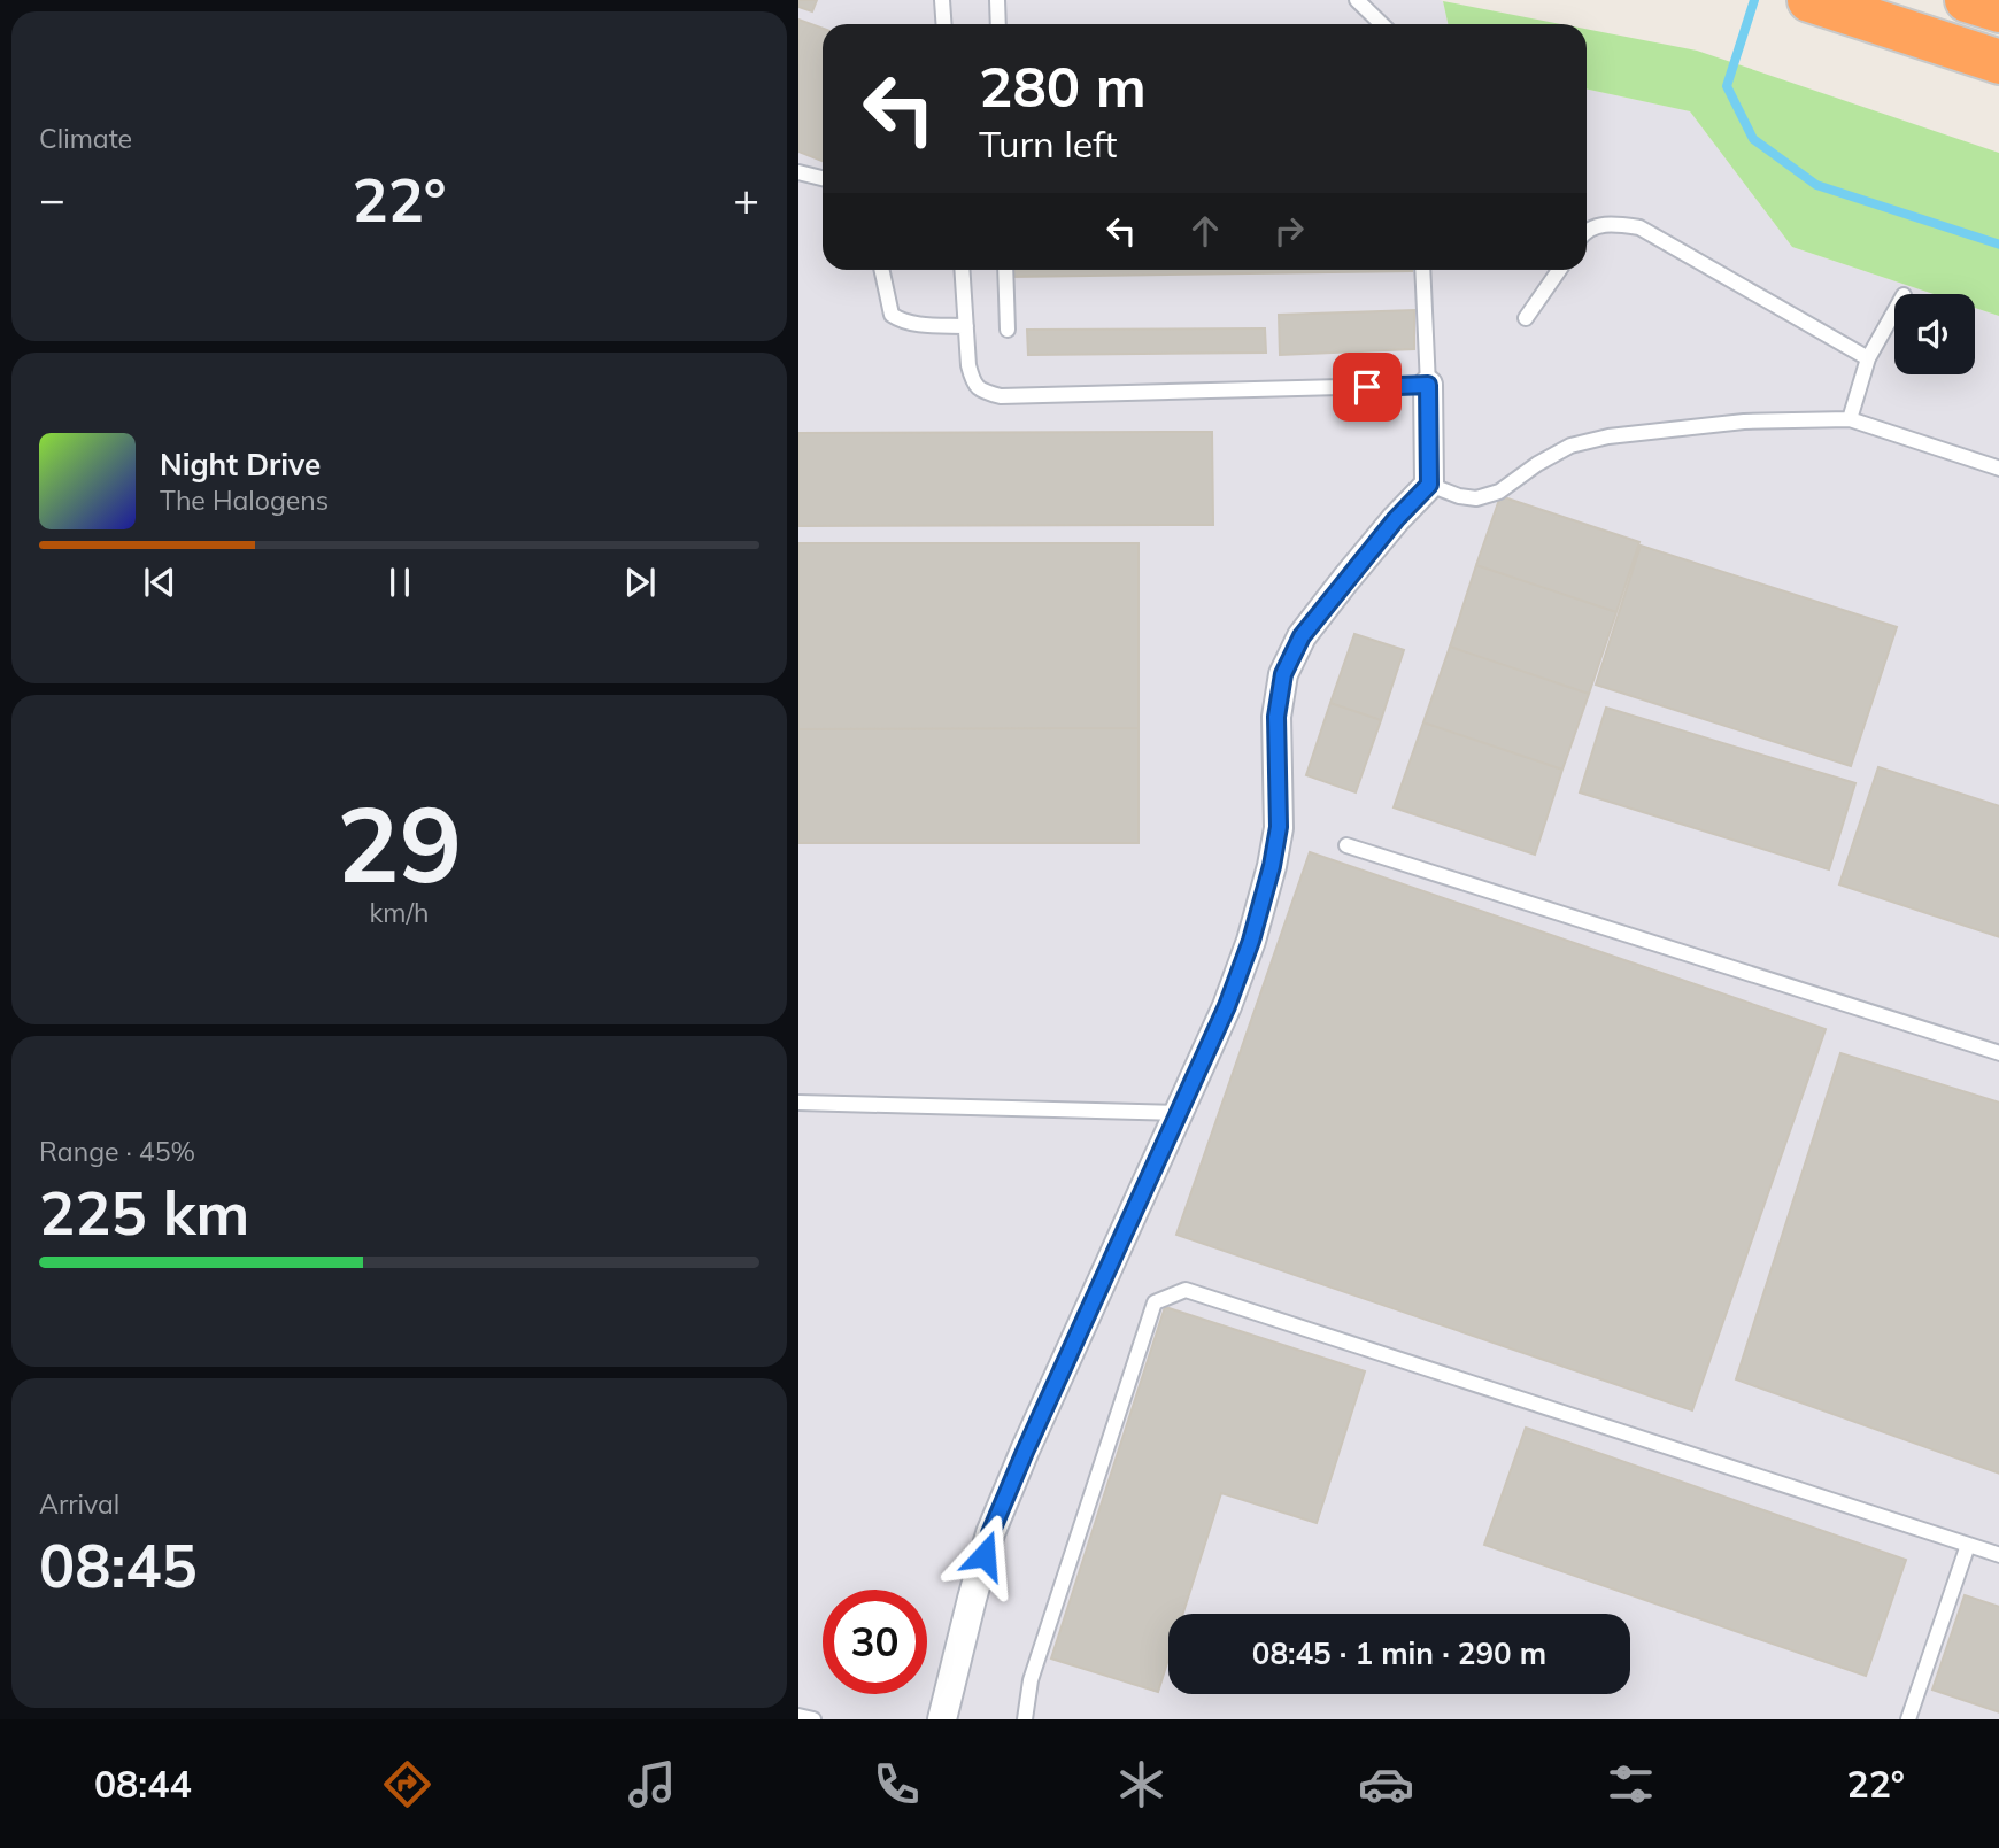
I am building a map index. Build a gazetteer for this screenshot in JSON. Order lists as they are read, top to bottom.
{
  "page": {
    "tile": [
      "Climate",
      ["29", "km/h"],
      ["Range · 45%", "225 km"],
      ["Arrival", "08:45"]
    ],
    "turn": ["280 m", "Turn left"],
    "heat": ["−", "22°", "+"],
    "song": ["Night Drive", "The Halogens"],
    "limit": "30",
    "trip": "08:45 · 1 min · 290 m",
    "tabs": ["08:44", "22°"]
  }
}
